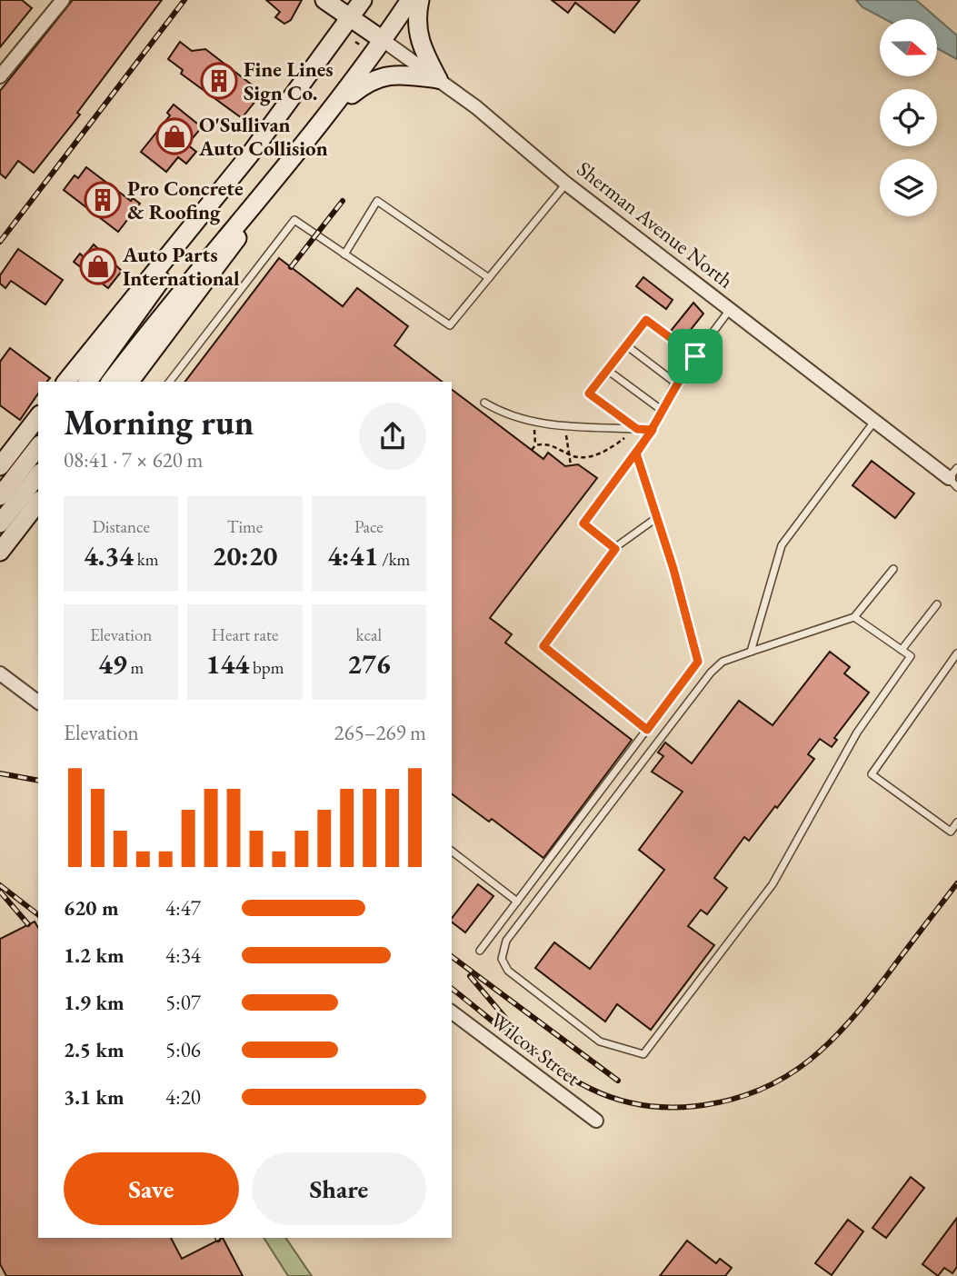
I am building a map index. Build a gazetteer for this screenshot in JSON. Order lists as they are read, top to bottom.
{
  "streets": {
    "main road": ["Sherman Avenue North"],
    "street": ["Wilcox Street"]
  },
  "places": {
    "building": ["Fine Lines Sign Co.", "Pro Concrete & Roofing"],
    "shop": ["O'Sullivan Auto Collision", "Auto Parts International"]
  },
  "north": "right",
  "page": {
    "heading": ["Morning run", "08:41 · 7 × 620 m"],
    "stats": [
      ["Distance", "4.34 km"],
      ["Time", "20:20"],
      ["Pace", "4:41 /km"],
      ["Elevation", "49 m"],
      ["Heart rate", "144 bpm"],
      ["kcal", "276"]
    ],
    "chart": ["Elevation", "265–269 m"],
    "list": [
      {
        "name": "620 m",
        "note": "4:47"
      },
      {
        "name": "1.2 km",
        "note": "4:34"
      },
      {
        "name": "1.9 km",
        "note": "5:07"
      },
      {
        "name": "2.5 km",
        "note": "5:06"
      },
      {
        "name": "3.1 km",
        "note": "4:20"
      }
    ],
    "buttons": ["Save", "Share"]
  }
}
